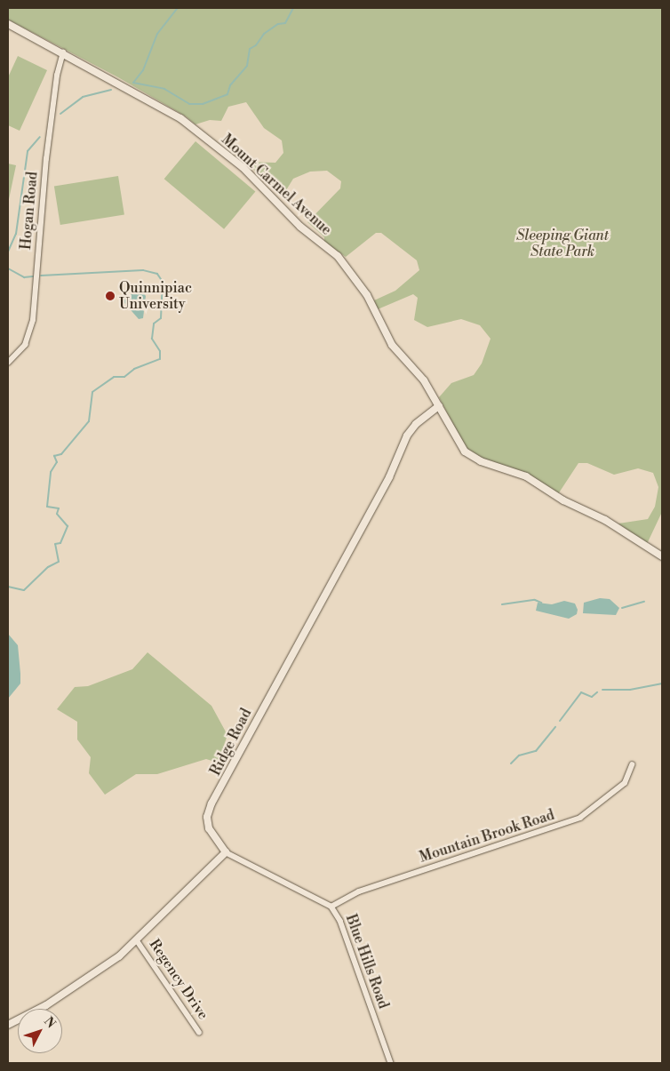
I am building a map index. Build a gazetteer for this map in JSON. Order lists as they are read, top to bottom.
{
  "streets": {
    "main road": ["Mount Carmel Avenue", "Ridge Road"],
    "street": [
      "Hogan Road",
      "Mountain Brook Road",
      "Blue Hills Road",
      "Regency Drive"
    ]
  },
  "crossings": [
    ["Mount Carmel Avenue", "Hogan Road"],
    ["Mount Carmel Avenue", "Ridge Road"],
    ["Ridge Road", "Blue Hills Road"],
    ["Mountain Brook Road", "Blue Hills Road"]
  ],
  "parks": ["Sleeping Giant State Park"],
  "places": ["Quinnipiac University"],
  "north": "top right"
}
